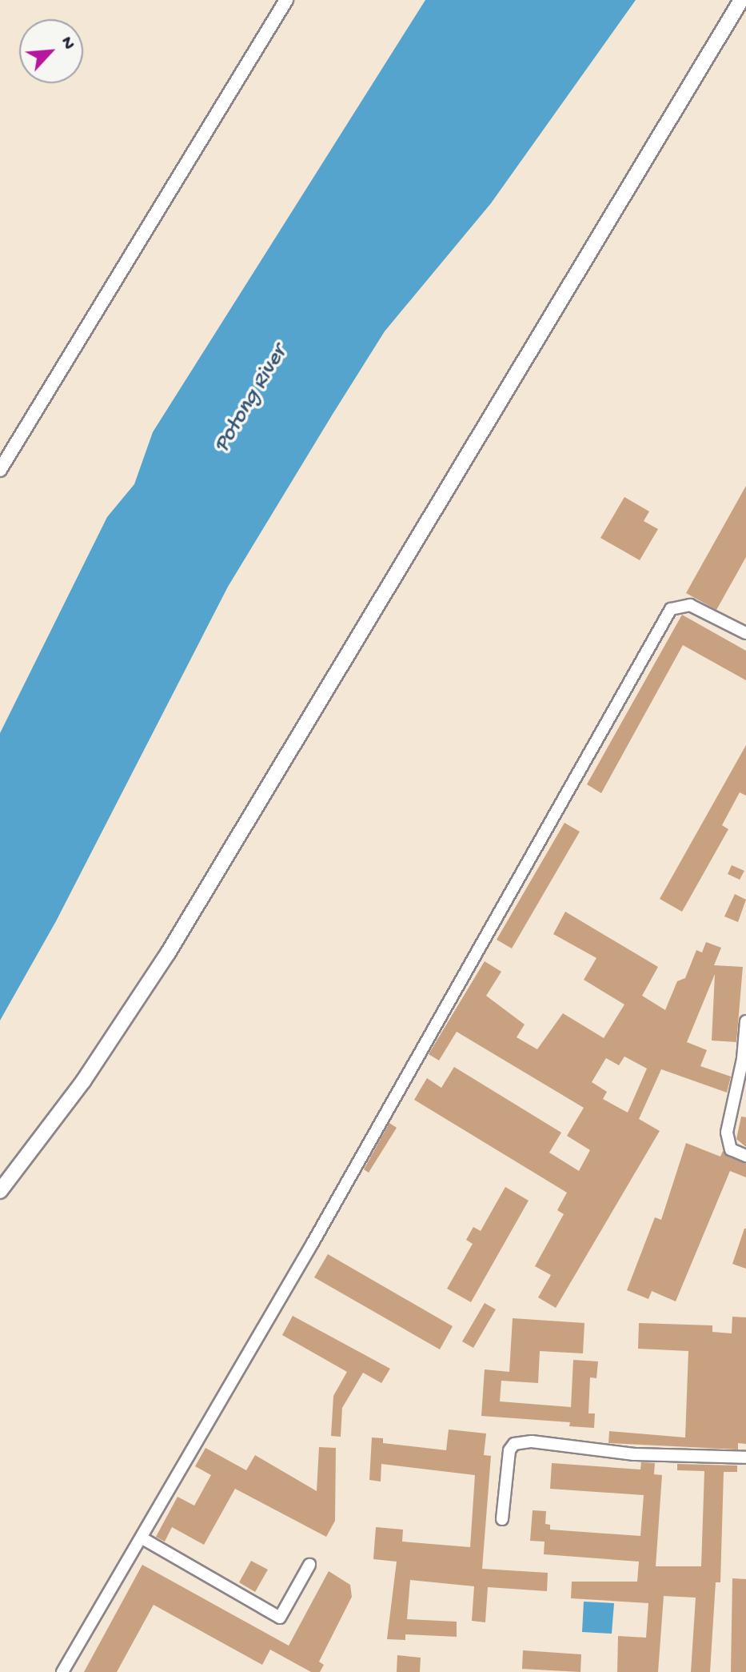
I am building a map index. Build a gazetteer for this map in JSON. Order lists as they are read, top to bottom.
{
  "water": ["Potong River"],
  "north": "top right"
}
